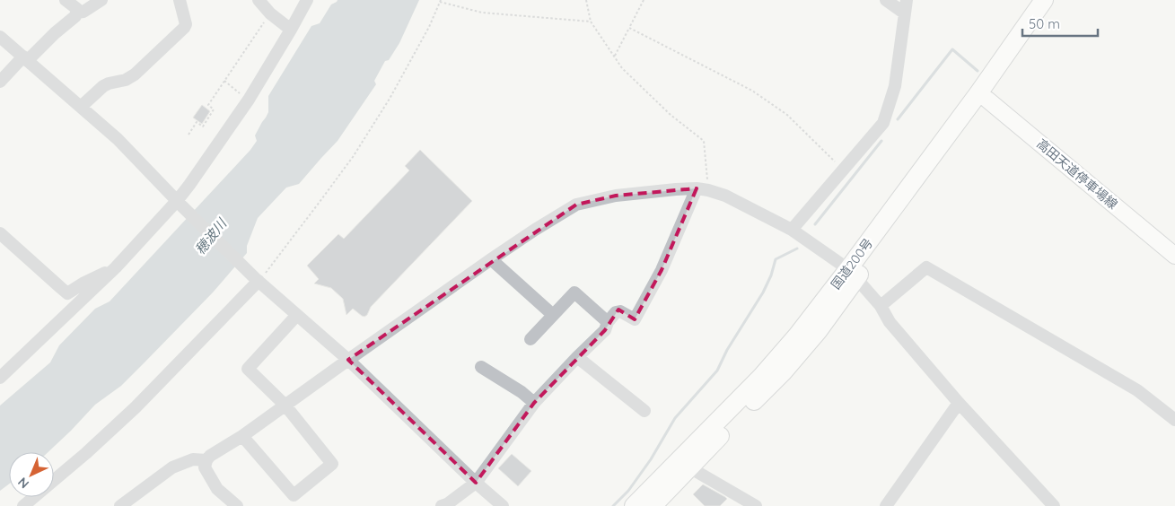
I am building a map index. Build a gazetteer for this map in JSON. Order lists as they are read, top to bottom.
{
  "streets": {
    "highway": ["国道200号"],
    "main road": ["高田天道停車場線"]
  },
  "crossings": [
    ["高田天道停車場線", "国道200号"]
  ],
  "water": ["穂波川"],
  "scale_bar": "50 m",
  "north": "bottom left"
}
